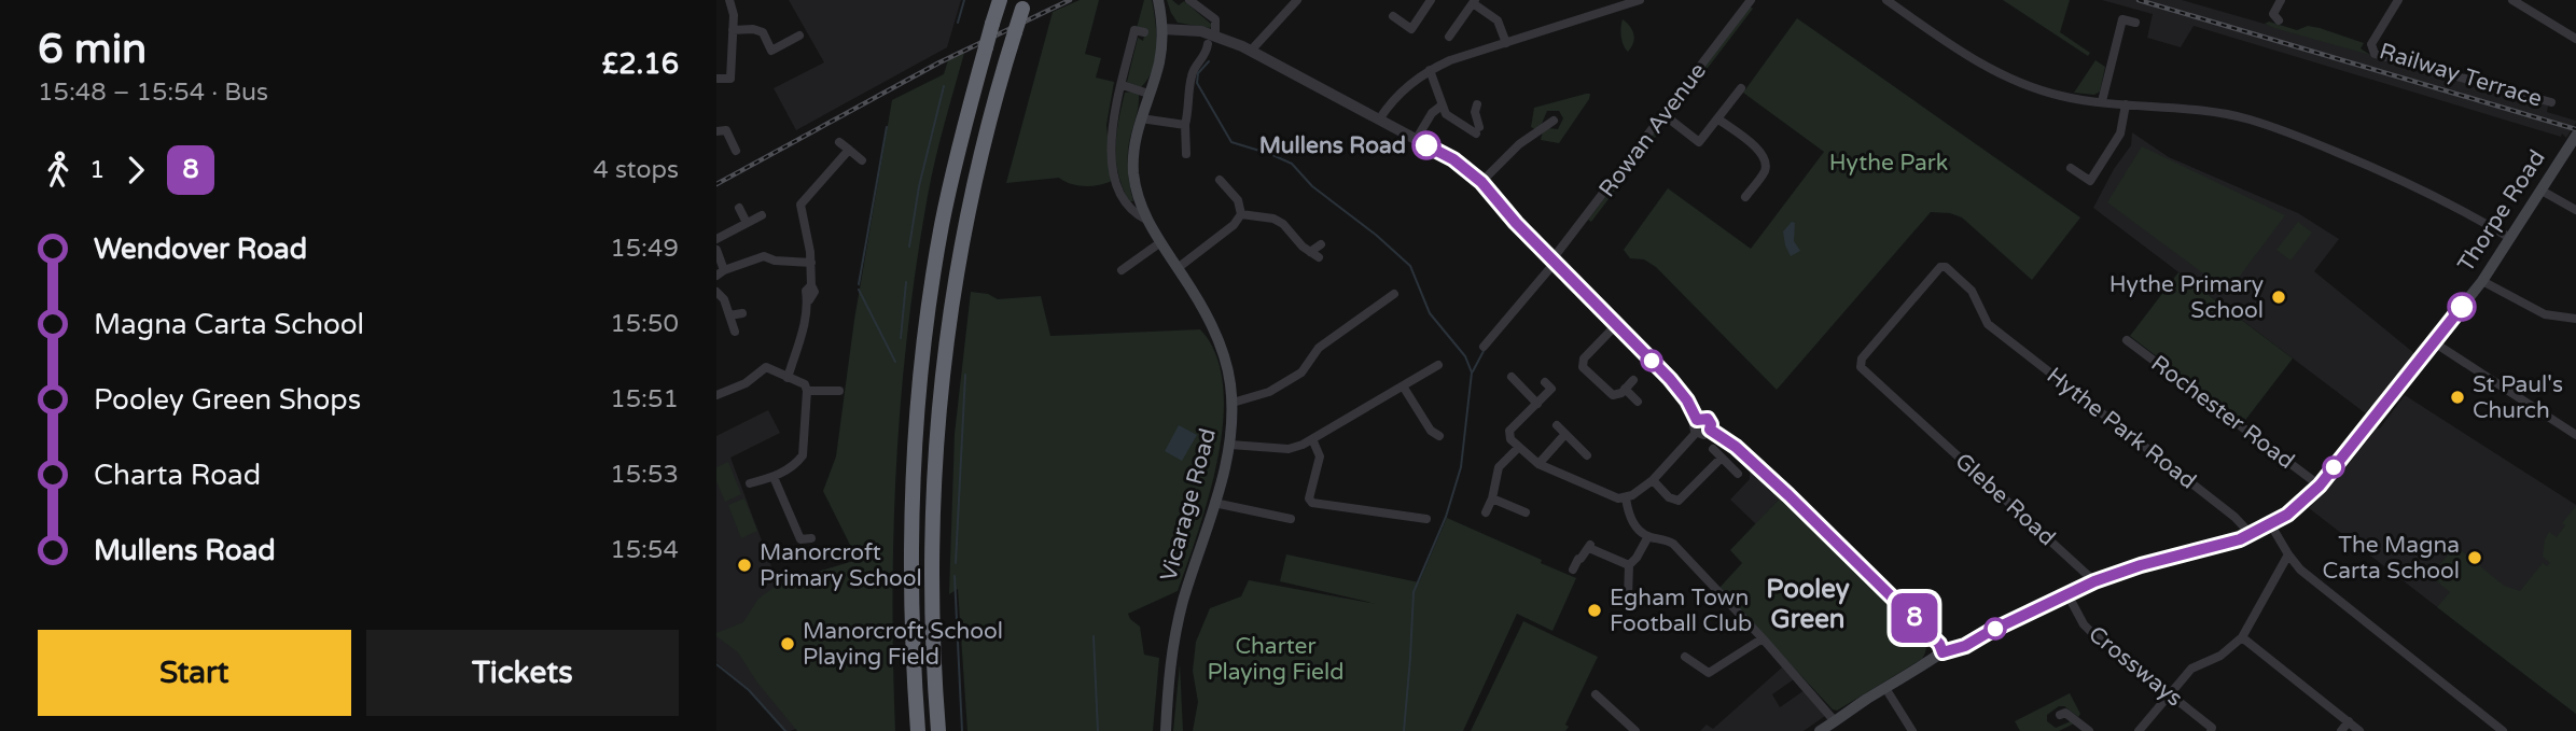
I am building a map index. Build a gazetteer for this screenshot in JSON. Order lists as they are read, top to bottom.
{
  "streets": {
    "main road": ["Thorpe Road", "Vicarage Road"],
    "street": [
      "Railway Terrace",
      "Rowan Avenue",
      "Rochester Road",
      "Hythe Park Road",
      "Glebe Road",
      "Crossways"
    ]
  },
  "crossings": [
    ["Thorpe Road", "Rochester Road"],
    ["Thorpe Road", "Hythe Park Road"],
    ["Thorpe Road", "Glebe Road"],
    ["Thorpe Road", "Crossways"],
    ["Hythe Park Road", "Glebe Road"]
  ],
  "districts": ["Pooley Green"],
  "parks": ["Hythe Park", "Charter Playing Field"],
  "places": [
    "Mullens Road",
    "Hythe Primary School",
    "St Paul's Church",
    "The Magna Carta School",
    "Manorcroft Primary School",
    "Egham Town Football Club",
    "Manorcroft School Playing Field"
  ],
  "lines": ["bus line 8"],
  "page": {
    "heading": ["6 min", "15:48 – 15:54 · Bus", "£2.16"],
    "on_map": "8",
    "legs": ["1", "8", "4 stops"],
    "list": [
      {
        "name": "Wendover Road",
        "value": "15:49"
      },
      {
        "name": "Magna Carta School",
        "value": "15:50"
      },
      {
        "name": "Pooley Green Shops",
        "value": "15:51"
      },
      {
        "name": "Charta Road",
        "value": "15:53"
      },
      {
        "name": "Mullens Road",
        "value": "15:54"
      }
    ],
    "buttons": ["Start", "Tickets"]
  }
}
